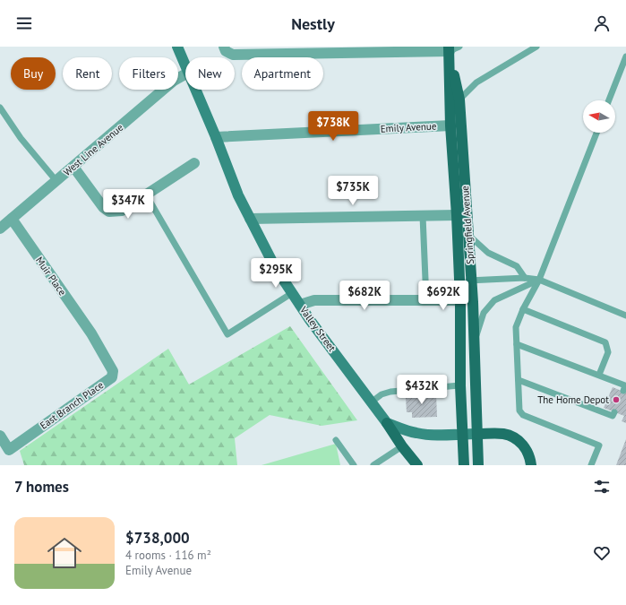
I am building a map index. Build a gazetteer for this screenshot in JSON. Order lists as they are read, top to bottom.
{
  "streets": {
    "main road": ["Springfield Avenue", "Valley Street"],
    "street": [
      "Emily Avenue",
      "West Line Avenue",
      "Muir Place",
      "East Branch Place"
    ]
  },
  "crossings": [
    ["Emily Avenue", "Springfield Avenue"],
    ["Emily Avenue", "Valley Street"],
    ["West Line Avenue", "Muir Place"],
    ["Muir Place", "East Branch Place"]
  ],
  "places": ["The Home Depot"],
  "north": "left",
  "page": {
    "header": "Nestly",
    "chip": [
      "Buy",
      "Rent",
      "Filters",
      "New",
      "Apartment"
    ],
    "price": [
      "$738K",
      "$735K",
      "$347K",
      "$295K",
      "$682K",
      "$692K",
      "$432K"
    ],
    "heading": "7 homes",
    "list": [
      {
        "name": "$738,000",
        "note": "4 rooms · 116 m² · Emily Avenue"
      }
    ]
  }
}
